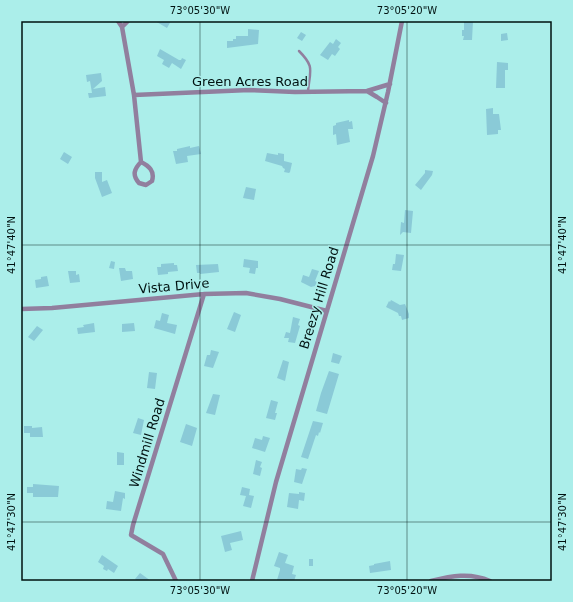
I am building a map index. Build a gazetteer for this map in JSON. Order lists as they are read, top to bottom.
{
  "streets": {
    "street": [
      "Green Acres Road",
      "Vista Drive",
      "Breezy Hill Road",
      "Windmill Road"
    ]
  },
  "crossings": [
    ["Green Acres Road", "Breezy Hill Road"],
    ["Vista Drive", "Breezy Hill Road"],
    ["Vista Drive", "Windmill Road"]
  ],
  "coordinates": [
    "73°05'30\"W",
    "73°05'20\"W",
    "41°47'40\"N",
    "41°47'30\"N"
  ]
}
